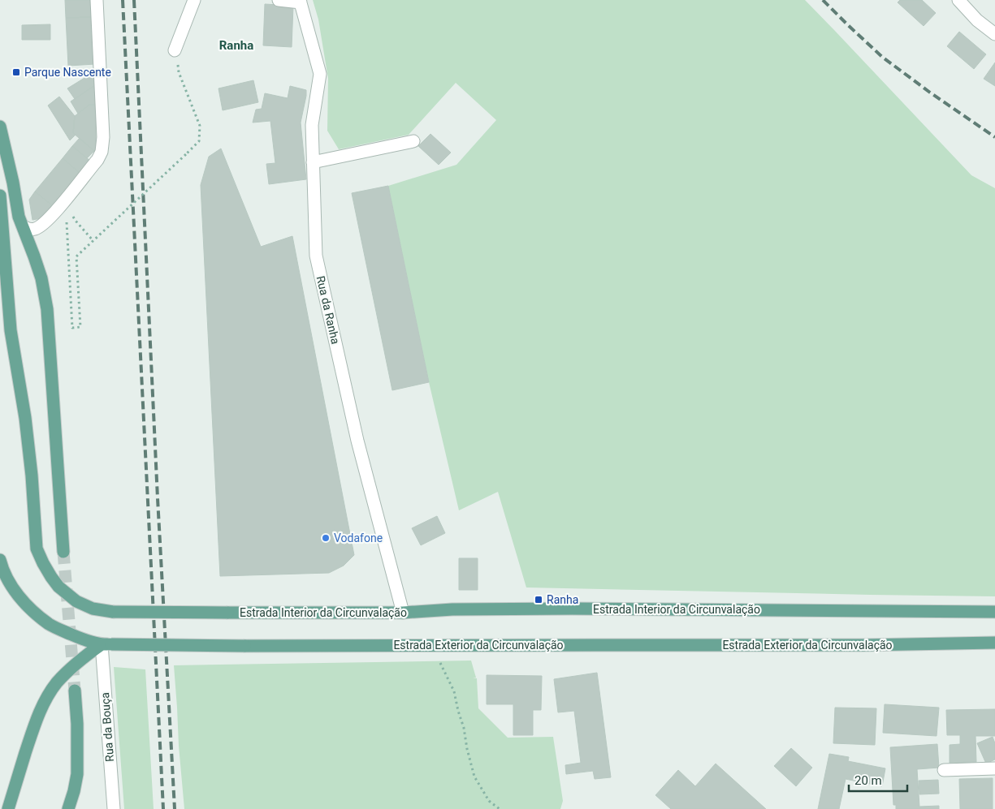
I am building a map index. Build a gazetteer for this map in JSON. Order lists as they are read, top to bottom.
{
  "streets": {
    "main road": ["Estrada Interior da Circunvalação", "Estrada Exterior da Circunvalação"],
    "street": ["Rua da Ranha", "Rua da Bouça"]
  },
  "crossings": [
    ["Rua da Ranha", "Estrada Interior da Circunvalação"],
    ["Estrada Exterior da Circunvalação", "Rua da Bouça"]
  ],
  "districts": ["Ranha"],
  "places": {
    "transit": ["Parque Nascente", "Ranha"],
    "other": ["Vodafone"]
  },
  "scale_bar": "20 m"
}
